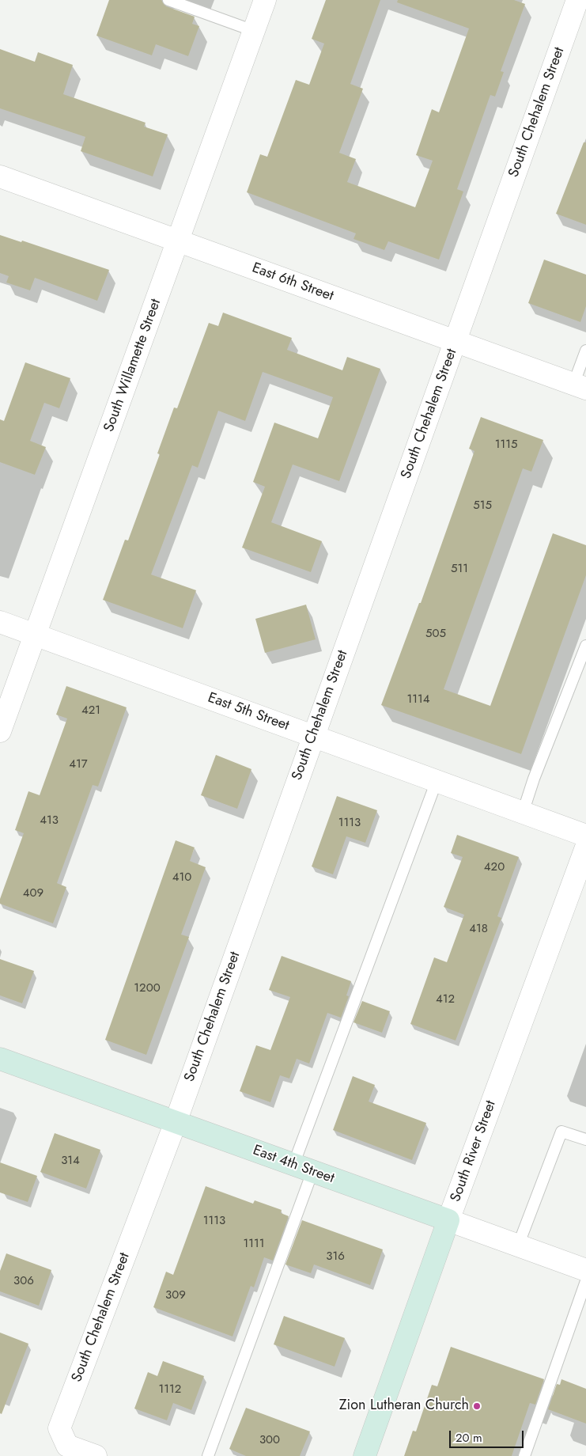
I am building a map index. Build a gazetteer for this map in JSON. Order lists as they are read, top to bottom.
{
  "streets": {
    "main road": ["South River Street", "East 4th Street"],
    "street": [
      "South Chehalem Street",
      "East 6th Street",
      "South Willamette Street",
      "East 5th Street"
    ]
  },
  "crossings": [
    ["South Chehalem Street", "East 6th Street"],
    ["South Chehalem Street", "East 5th Street"],
    ["South Chehalem Street", "East 4th Street"],
    ["East 6th Street", "South Willamette Street"],
    ["South Willamette Street", "East 5th Street"],
    ["South River Street", "East 4th Street"]
  ],
  "places": ["Zion Lutheran Church"],
  "house_numbers": [
    "1115",
    "515",
    "511",
    "505",
    "1114",
    "421",
    "417",
    "413",
    "1113",
    "420",
    "410",
    "409",
    "418",
    "1200",
    "412",
    "314",
    "1113",
    "1111",
    "316",
    "306",
    "309",
    "1112",
    "300"
  ],
  "scale_bar": "20 m"
}
